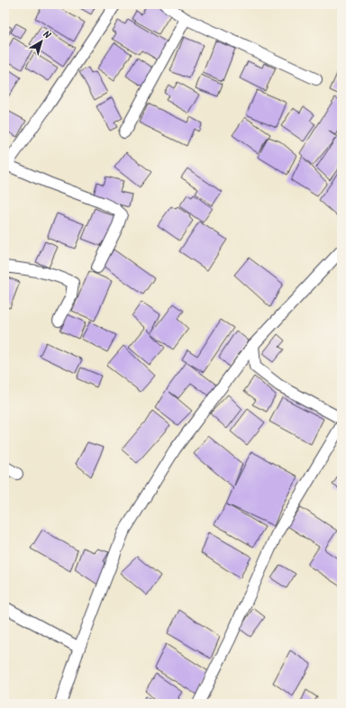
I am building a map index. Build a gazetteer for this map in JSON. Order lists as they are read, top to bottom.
{
  "north": "top right"
}
